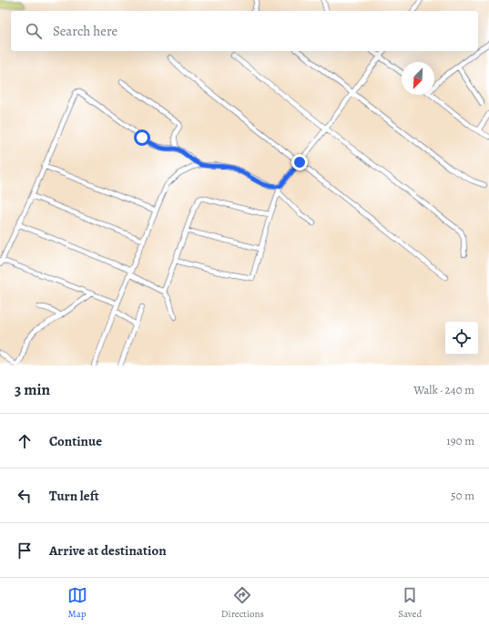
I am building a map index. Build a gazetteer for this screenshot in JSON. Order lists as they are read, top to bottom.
{
  "north": "bottom left",
  "page": {
    "search": "Search here",
    "heading": ["3 min", "Walk · 240 m"],
    "list": [
      ["Continue", "190 m"],
      ["Turn left", "50 m"],
      "Arrive at destination"
    ],
    "nav": ["Map", "Directions", "Saved"]
  }
}
